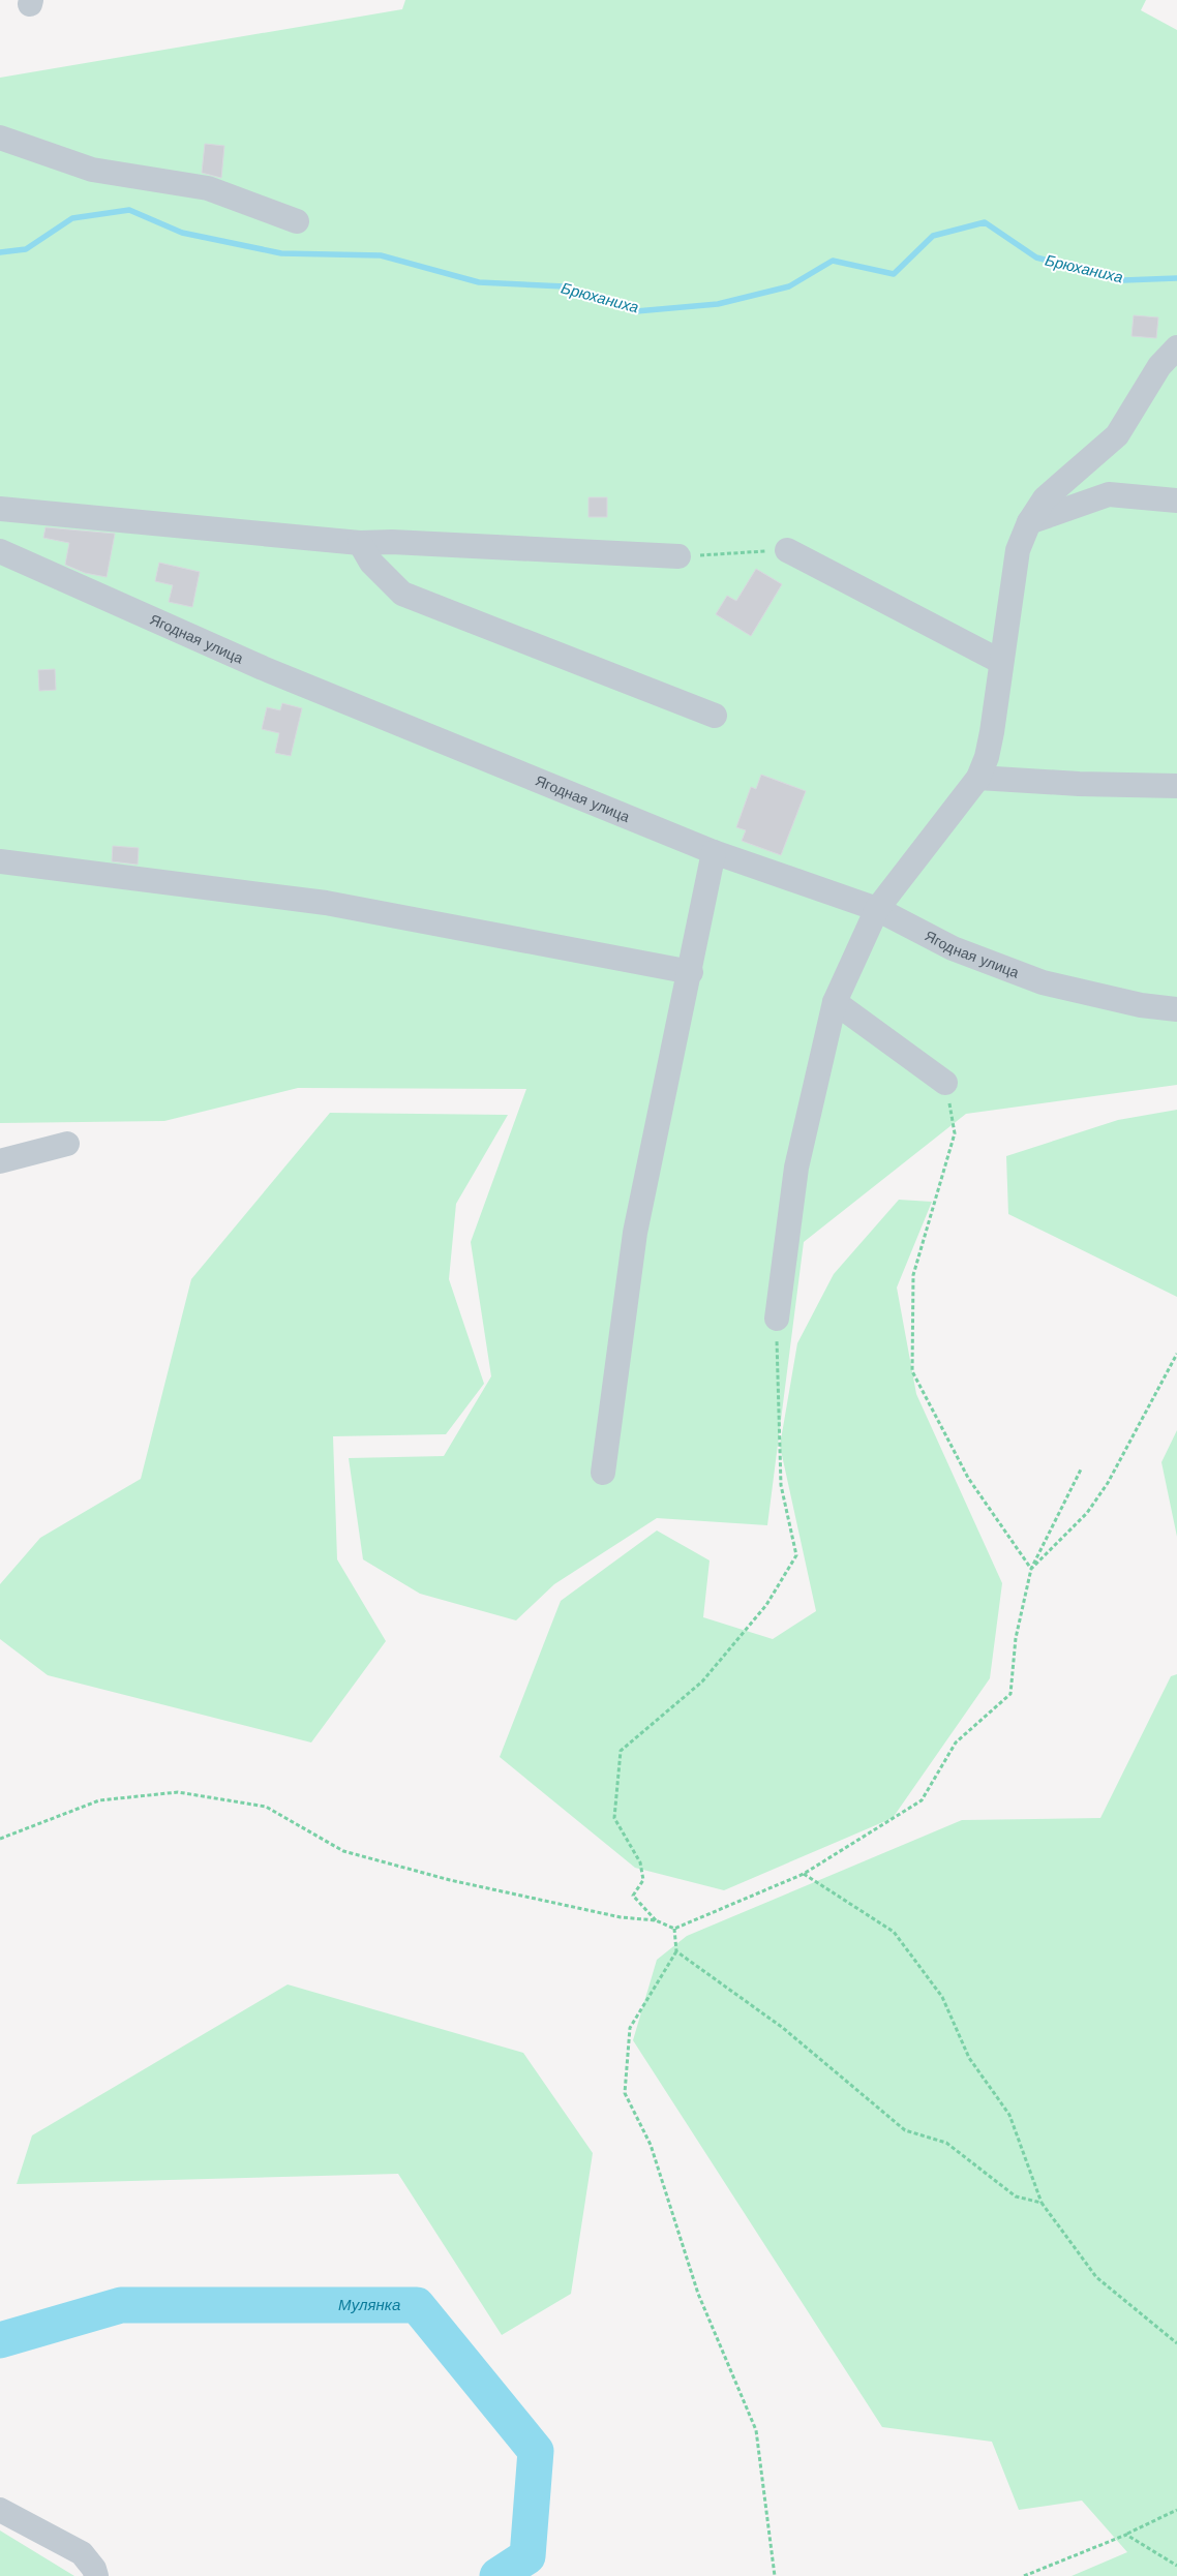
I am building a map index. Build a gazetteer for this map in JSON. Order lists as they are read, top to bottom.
{
  "streets": {
    "street": ["Ягодная улица"]
  },
  "water": ["Брюханиха", "Мулянка"]
}
